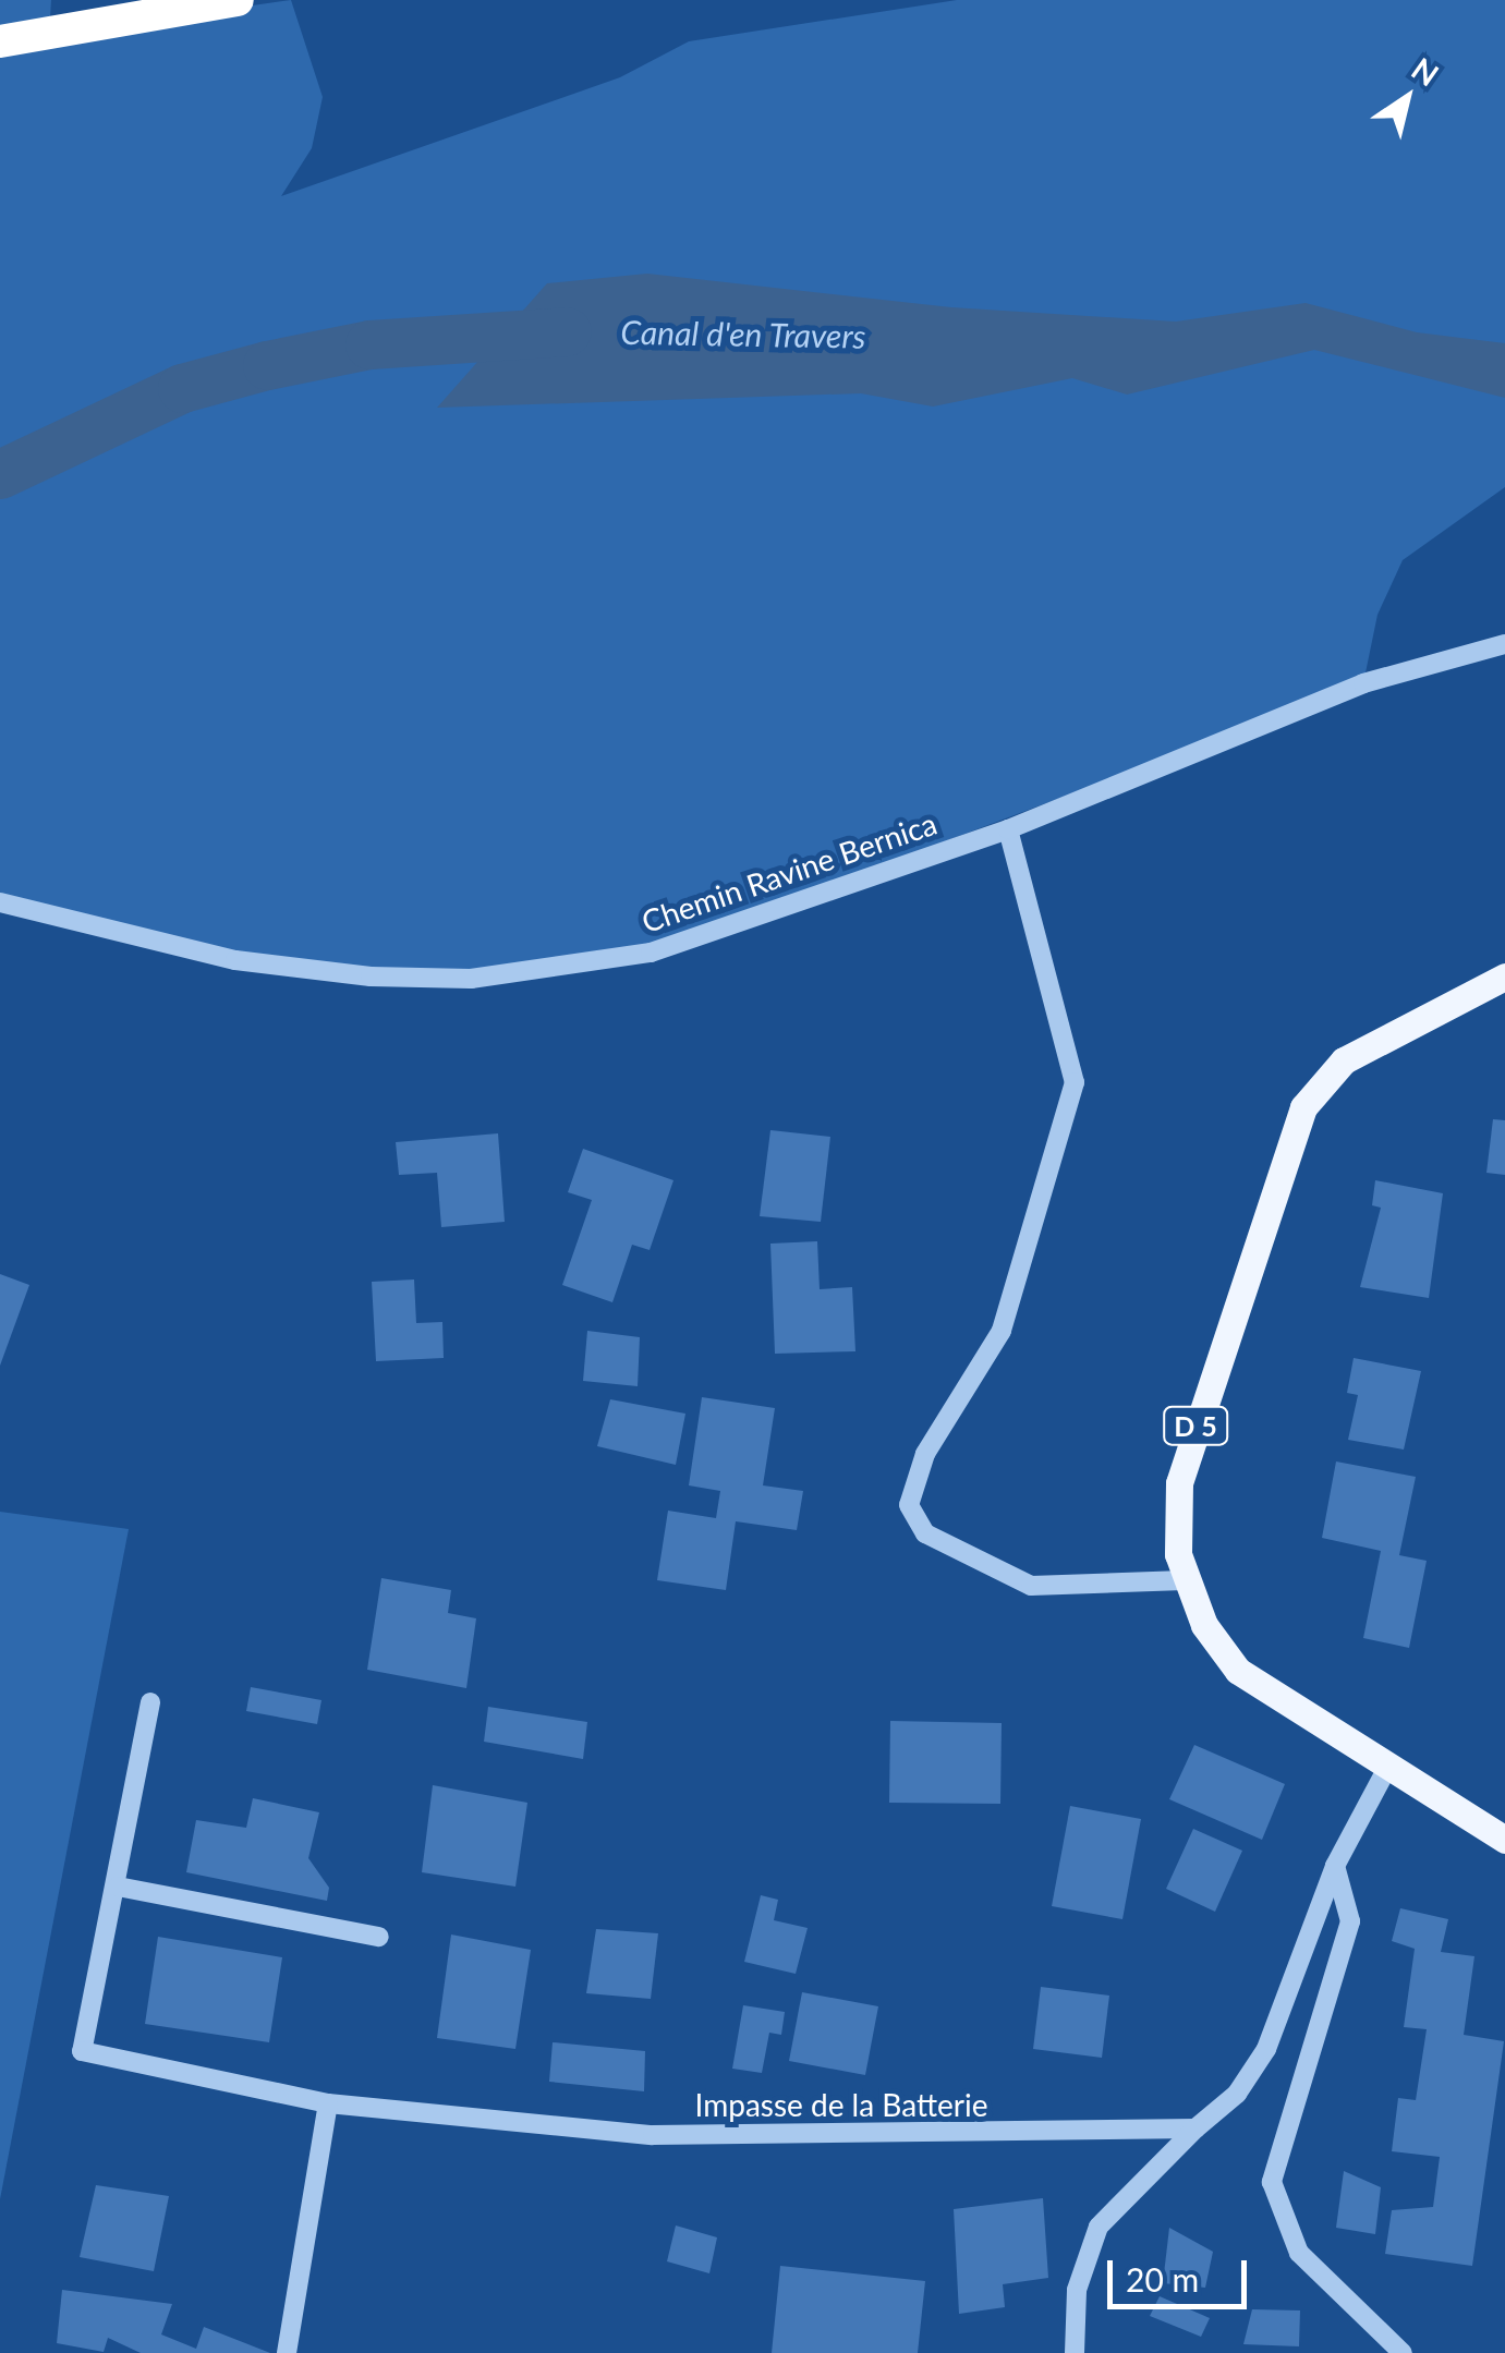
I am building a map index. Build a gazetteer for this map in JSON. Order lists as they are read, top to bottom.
{
  "streets": {
    "main road": ["D 5"],
    "street": ["Chemin Ravine Bernica", "Impasse de la Batterie"]
  },
  "water": ["Canal d'en Travers"],
  "scale_bar": "20 m",
  "north": "top right"
}
